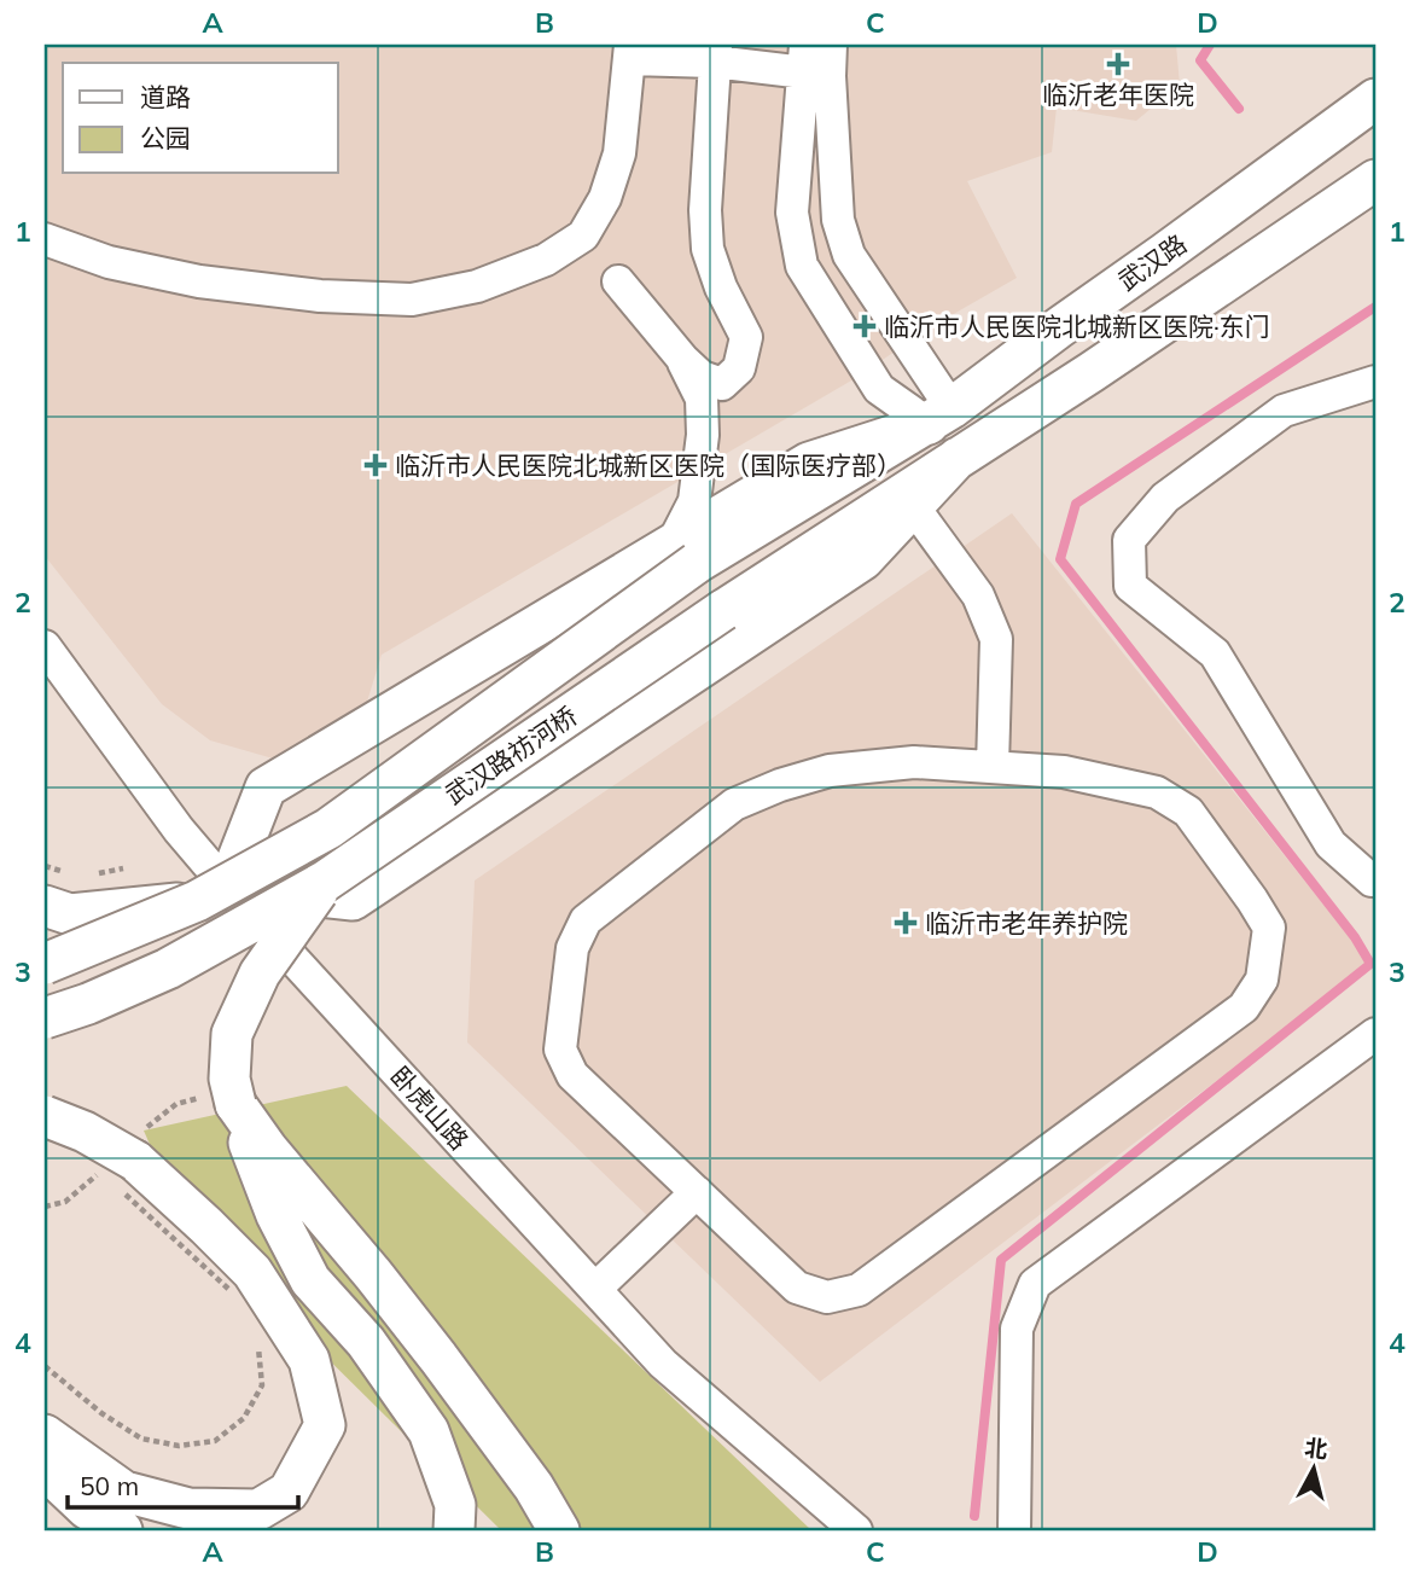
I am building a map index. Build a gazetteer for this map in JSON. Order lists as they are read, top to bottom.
{
  "streets": {
    "main road": ["武汉路", "武汉路祊河桥"],
    "street": ["卧虎山路"]
  },
  "crossings": [
    ["武汉路", "武汉路祊河桥"],
    ["武汉路祊河桥", "卧虎山路"]
  ],
  "places": {
    "health": [
      "临沂老年医院",
      "临沂市人民医院北城新区医院·东门",
      "临沂市人民医院北城新区医院（国际医疗部）",
      "临沂市老年养护院"
    ]
  },
  "legend": ["道路", "公园"],
  "scale_bar": "50 m",
  "north": "top",
  "grid": {
    "columns": [
      "A",
      "B",
      "C",
      "D"
    ],
    "rows": [
      "1",
      "2",
      "3",
      "4"
    ]
  }
}
